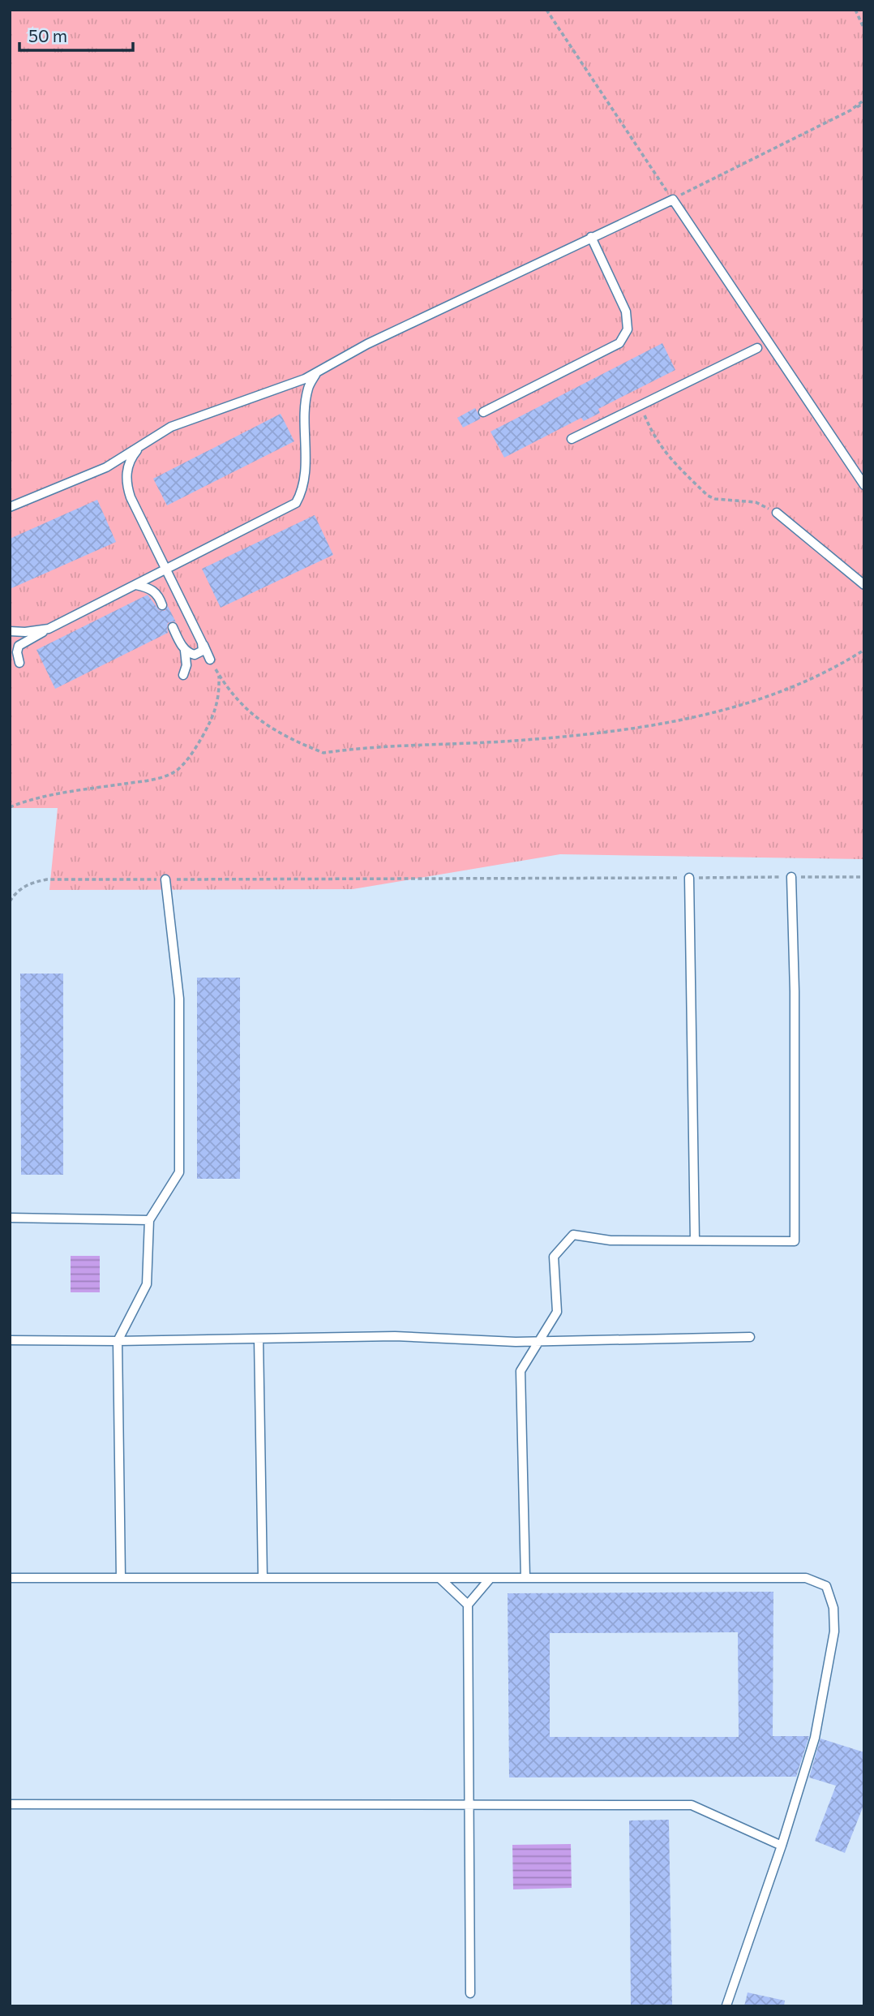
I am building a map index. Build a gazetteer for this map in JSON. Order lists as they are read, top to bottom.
{
  "scale_bar": "50 m"
}
